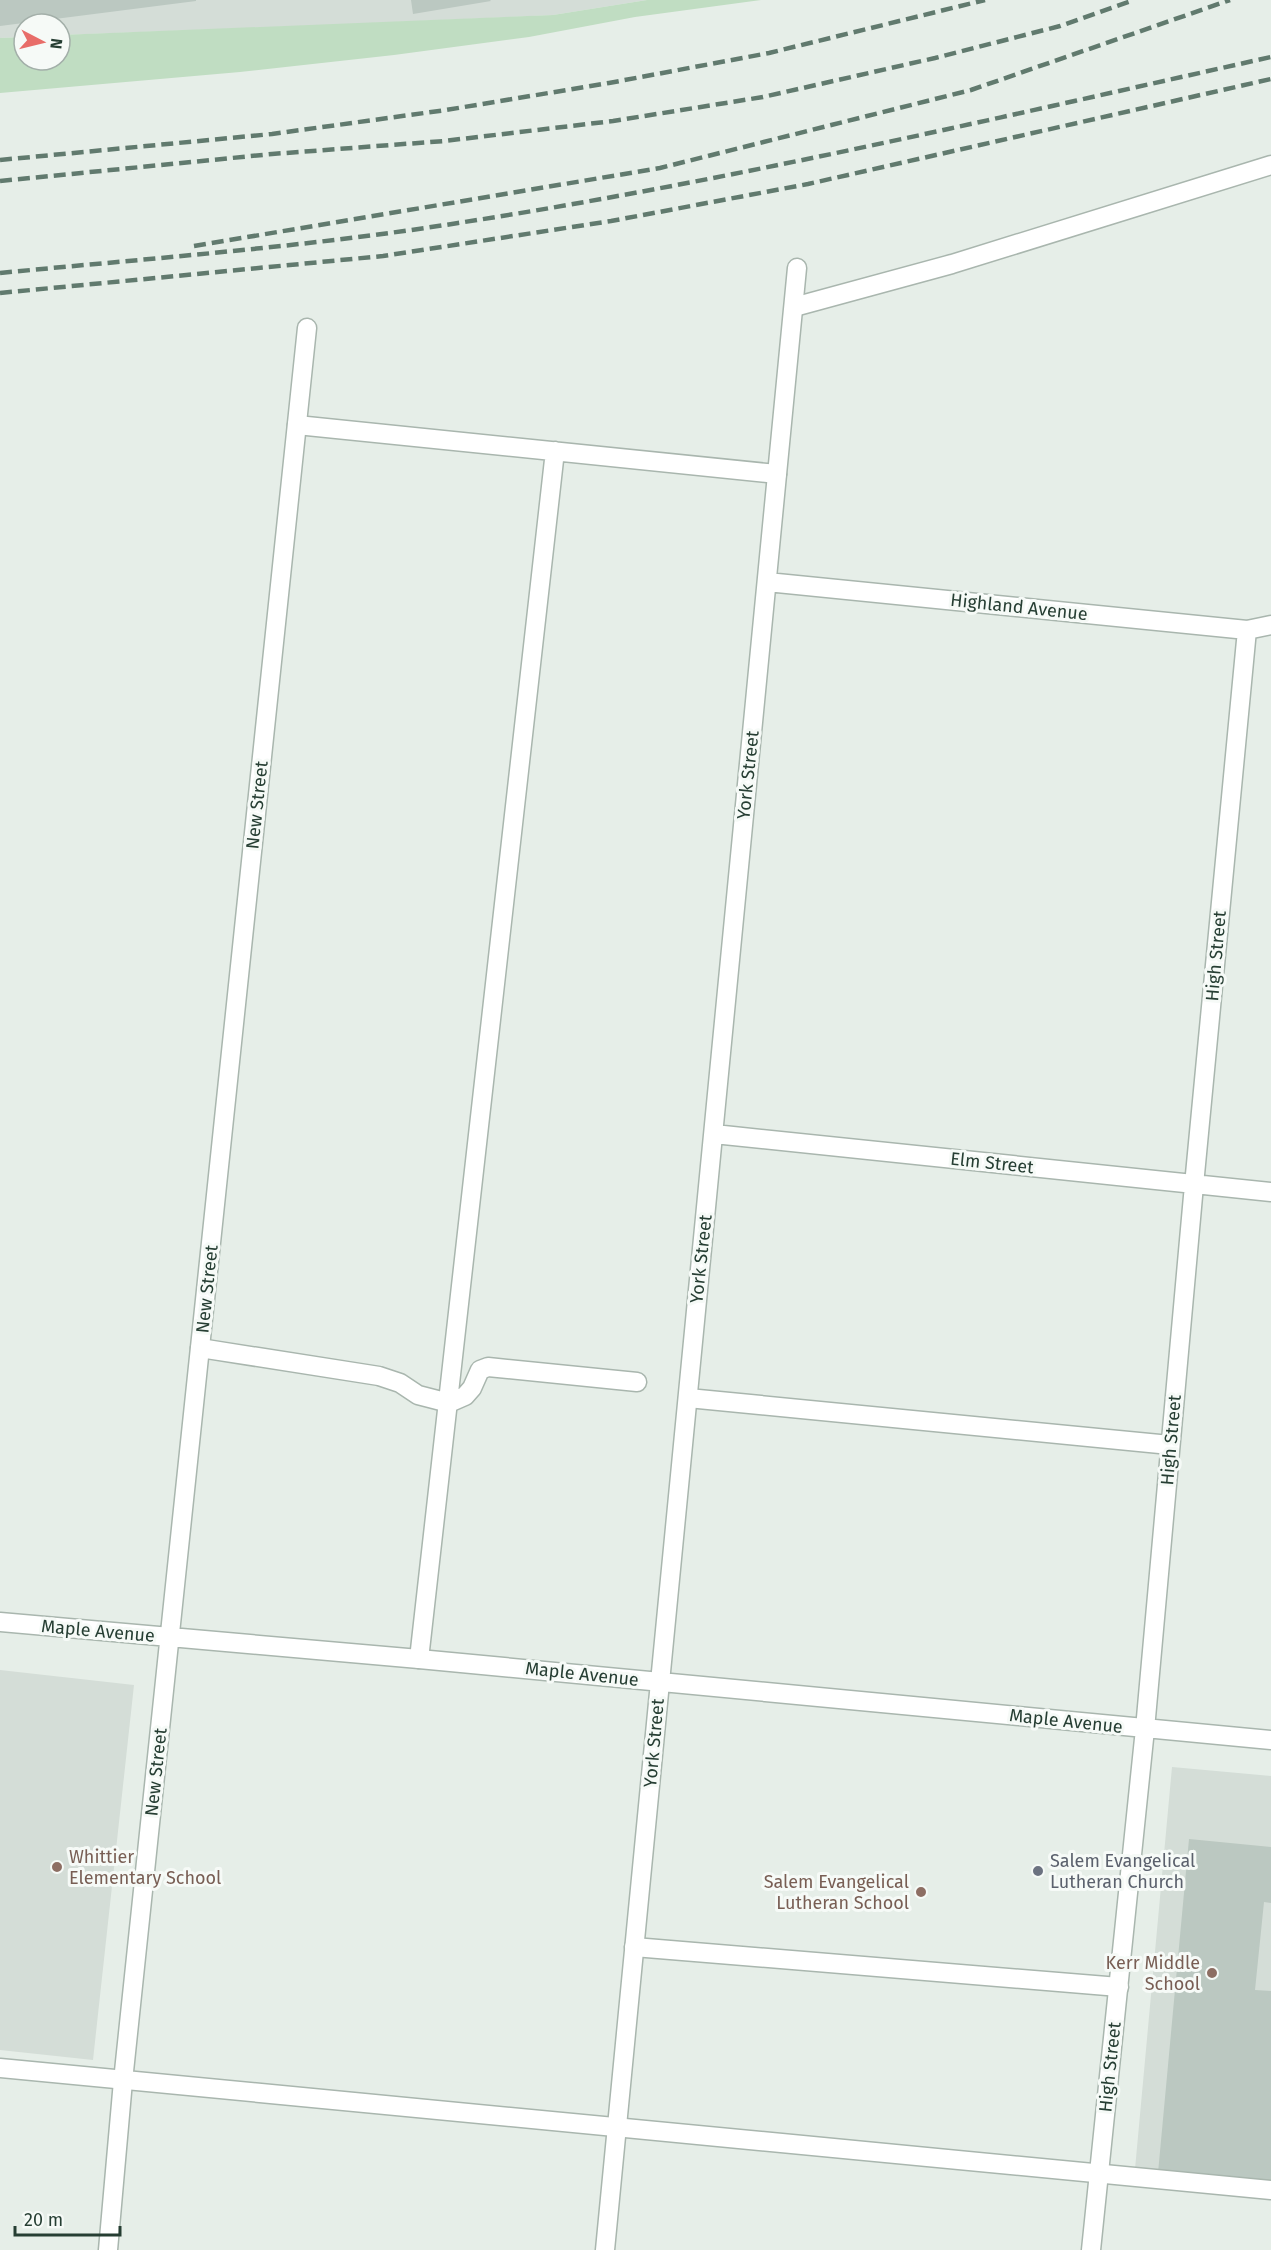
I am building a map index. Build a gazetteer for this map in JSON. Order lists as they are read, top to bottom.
{
  "streets": {
    "street": [
      "Highland Avenue",
      "York Street",
      "New Street",
      "High Street",
      "Elm Street",
      "Maple Avenue"
    ]
  },
  "crossings": [
    ["Highland Avenue", "York Street"],
    ["Highland Avenue", "High Street"],
    ["York Street", "Elm Street"],
    ["York Street", "Maple Avenue"],
    ["New Street", "Maple Avenue"],
    ["High Street", "Elm Street"],
    ["High Street", "Maple Avenue"]
  ],
  "places": [
    "Whittier Elementary School",
    "Salem Evangelical Lutheran Church",
    "Salem Evangelical Lutheran School",
    "Kerr Middle School"
  ],
  "scale_bar": "20 m",
  "north": "right"
}
